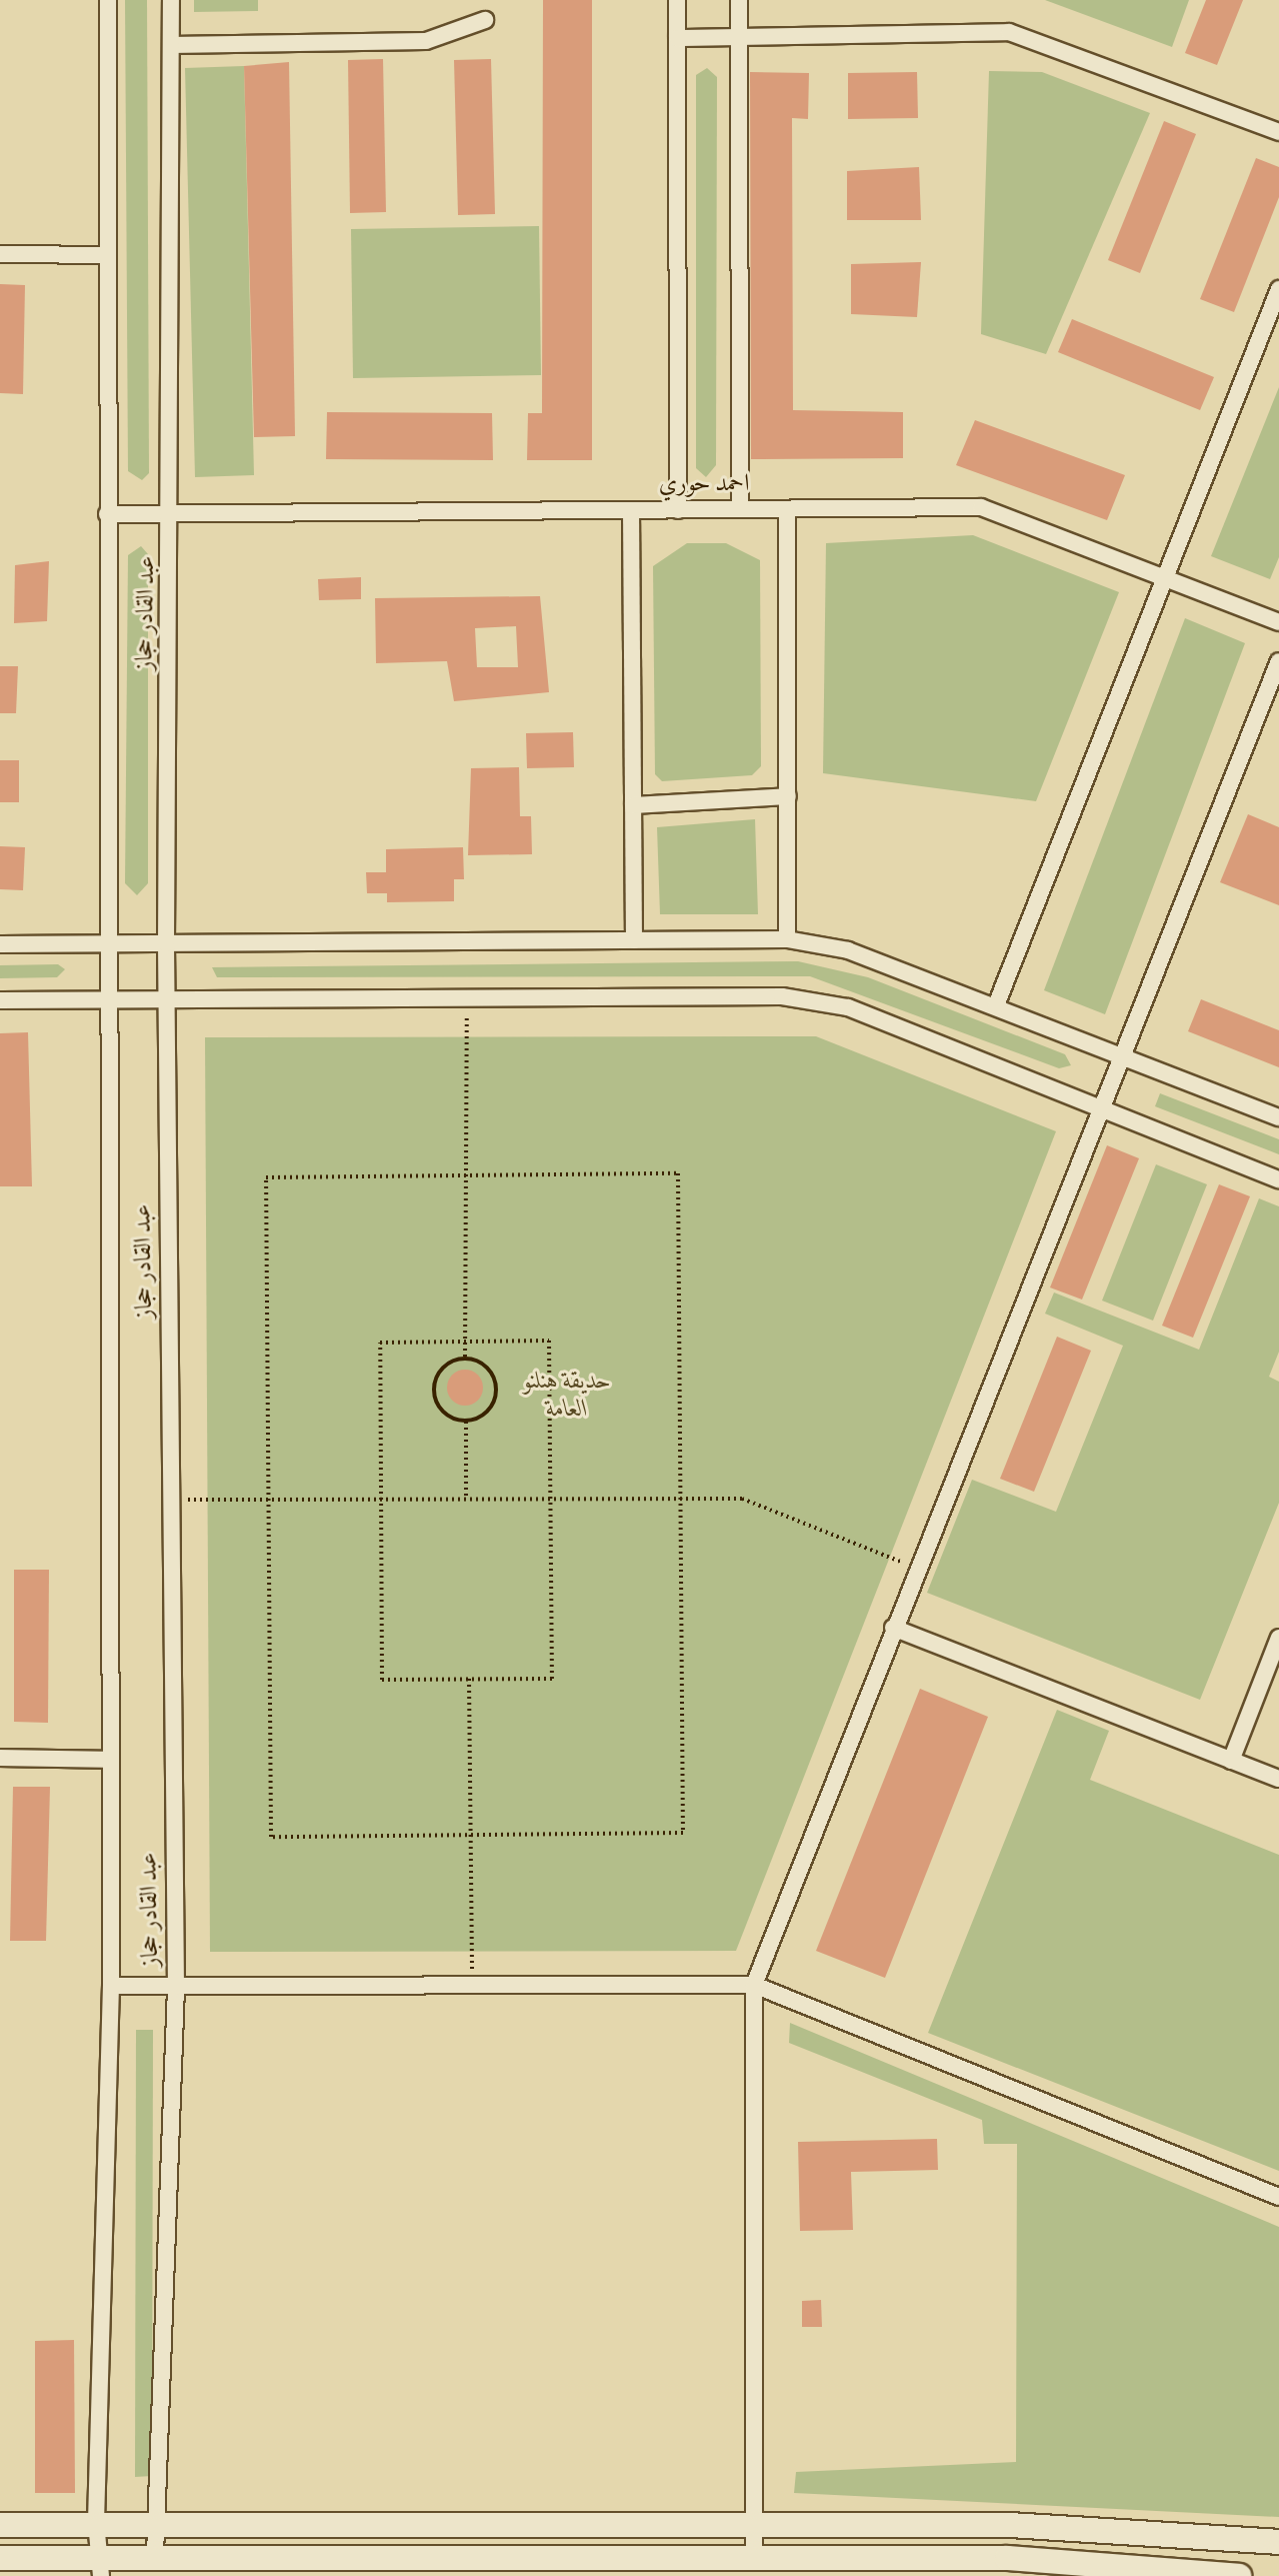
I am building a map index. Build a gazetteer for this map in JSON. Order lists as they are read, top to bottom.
{
  "streets": {
    "street": ["احمد حوري", "عبد القادر حجاز"]
  },
  "crossings": [
    ["احمد حوري", "عبد القادر حجاز"]
  ],
  "parks": ["حديقة هنلنو العامة"]
}
